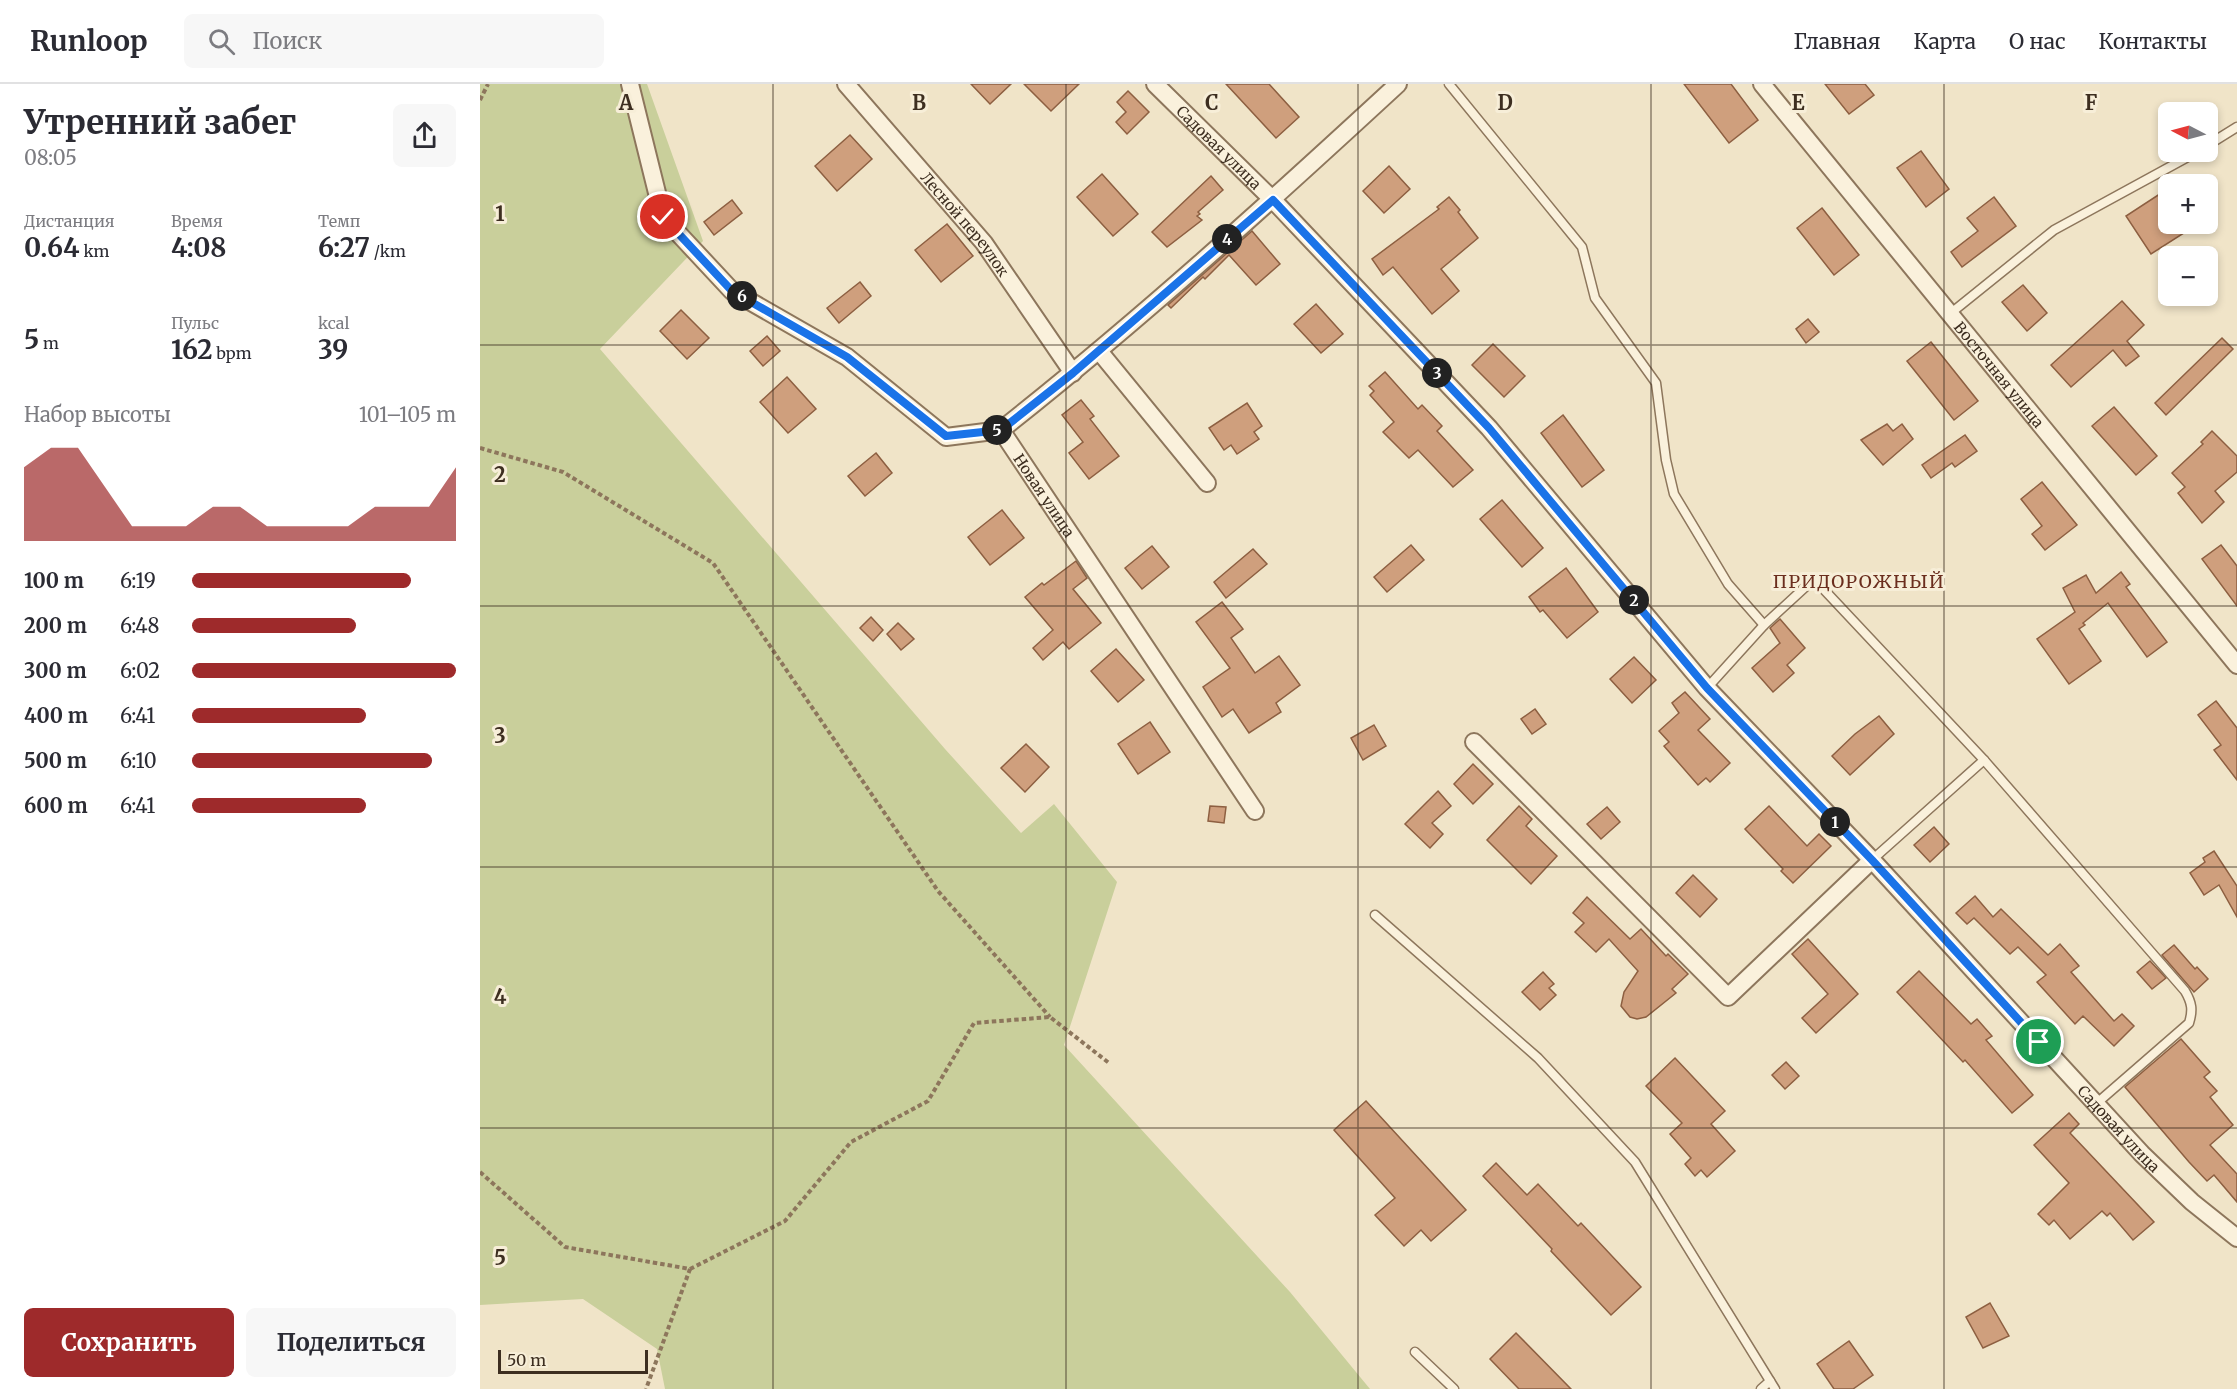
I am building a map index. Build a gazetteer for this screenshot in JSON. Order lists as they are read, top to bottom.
{
  "streets": {
    "street": [
      "Садовая улица",
      "Лесной переулок",
      "Восточная улица",
      "Новая улица"
    ]
  },
  "districts": ["ПРИДОРОЖНЫЙ"],
  "scale_bar": "50 m",
  "north": "left",
  "page": {
    "header": "Runloop",
    "search": "Поиск",
    "nav": [
      "Главная",
      "Карта",
      "О нас",
      "Контакты"
    ],
    "heading": ["Утренний забег", "08:05"],
    "map_buttons": ["+", "−"],
    "stats": [
      ["Дистанция", "0.64 km"],
      ["Время", "4:08"],
      ["Темп", "6:27 /km"],
      ["5 m"],
      ["Пульс", "162 bpm"],
      ["kcal", "39"]
    ],
    "pins": [
      "4",
      "6",
      "3",
      "5",
      "2",
      "1"
    ],
    "chart": ["Набор высоты", "101–105 m"],
    "list": [
      {
        "name": "100 m",
        "note": "6:19"
      },
      {
        "name": "200 m",
        "note": "6:48"
      },
      {
        "name": "300 m",
        "note": "6:02"
      },
      {
        "name": "400 m",
        "note": "6:41"
      },
      {
        "name": "500 m",
        "note": "6:10"
      },
      {
        "name": "600 m",
        "note": "6:41"
      }
    ],
    "buttons": ["Сохранить", "Поделиться"],
    "scale": "50 m"
  },
  "grid": {
    "columns": [
      "A",
      "B",
      "C",
      "D",
      "E",
      "F"
    ],
    "rows": [
      "1",
      "2",
      "3",
      "4",
      "5"
    ]
  }
}
